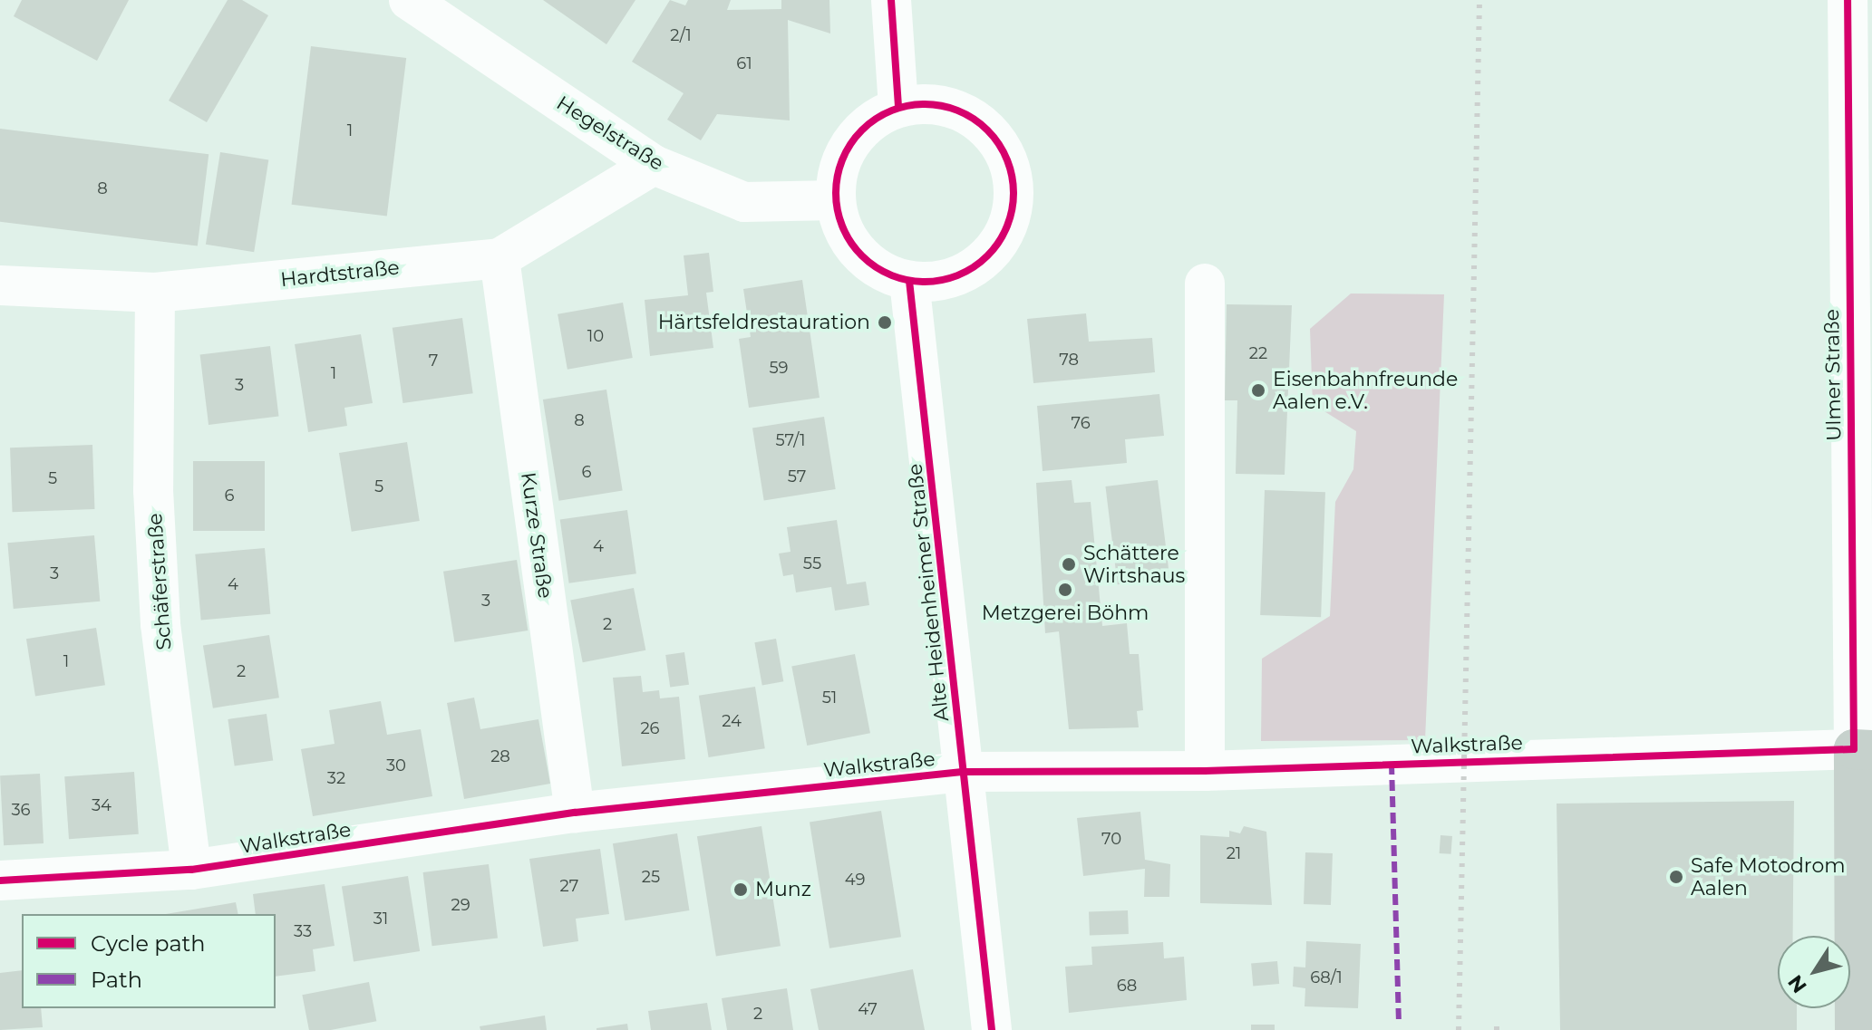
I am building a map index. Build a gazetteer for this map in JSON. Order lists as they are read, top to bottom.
{
  "streets": {
    "main road": ["Ulmer Straße"],
    "street": [
      "Hegelstraße",
      "Hardtstraße",
      "Kurze Straße",
      "Schäferstraße",
      "Alte Heidenheimer Straße",
      "Walkstraße"
    ]
  },
  "crossings": [
    ["Hegelstraße", "Hardtstraße"],
    ["Hegelstraße", "Alte Heidenheimer Straße"],
    ["Hardtstraße", "Kurze Straße"],
    ["Hardtstraße", "Schäferstraße"],
    ["Ulmer Straße", "Walkstraße"],
    ["Kurze Straße", "Walkstraße"],
    ["Schäferstraße", "Walkstraße"],
    ["Alte Heidenheimer Straße", "Walkstraße"]
  ],
  "places": [
    "Härtsfeldrestauration",
    "Eisenbahnfreunde Aalen e.V.",
    "Schättere Wirtshaus",
    "Metzgerei Böhm",
    "Safe Motodrom Aalen",
    "Munz"
  ],
  "house_numbers": [
    "2/1",
    "61",
    "1",
    "8",
    "10",
    "22",
    "78",
    "7",
    "59",
    "1",
    "3",
    "8",
    "76",
    "57/1",
    "6",
    "57",
    "5",
    "5",
    "6",
    "4",
    "55",
    "3",
    "4",
    "3",
    "2",
    "1",
    "2",
    "51",
    "24",
    "26",
    "28",
    "30",
    "32",
    "34",
    "36",
    "70",
    "21",
    "25",
    "49",
    "27",
    "29",
    "31",
    "33",
    "68/1",
    "68",
    "47",
    "2"
  ],
  "legend": ["Cycle path", "Path"],
  "north": "bottom left"
}
